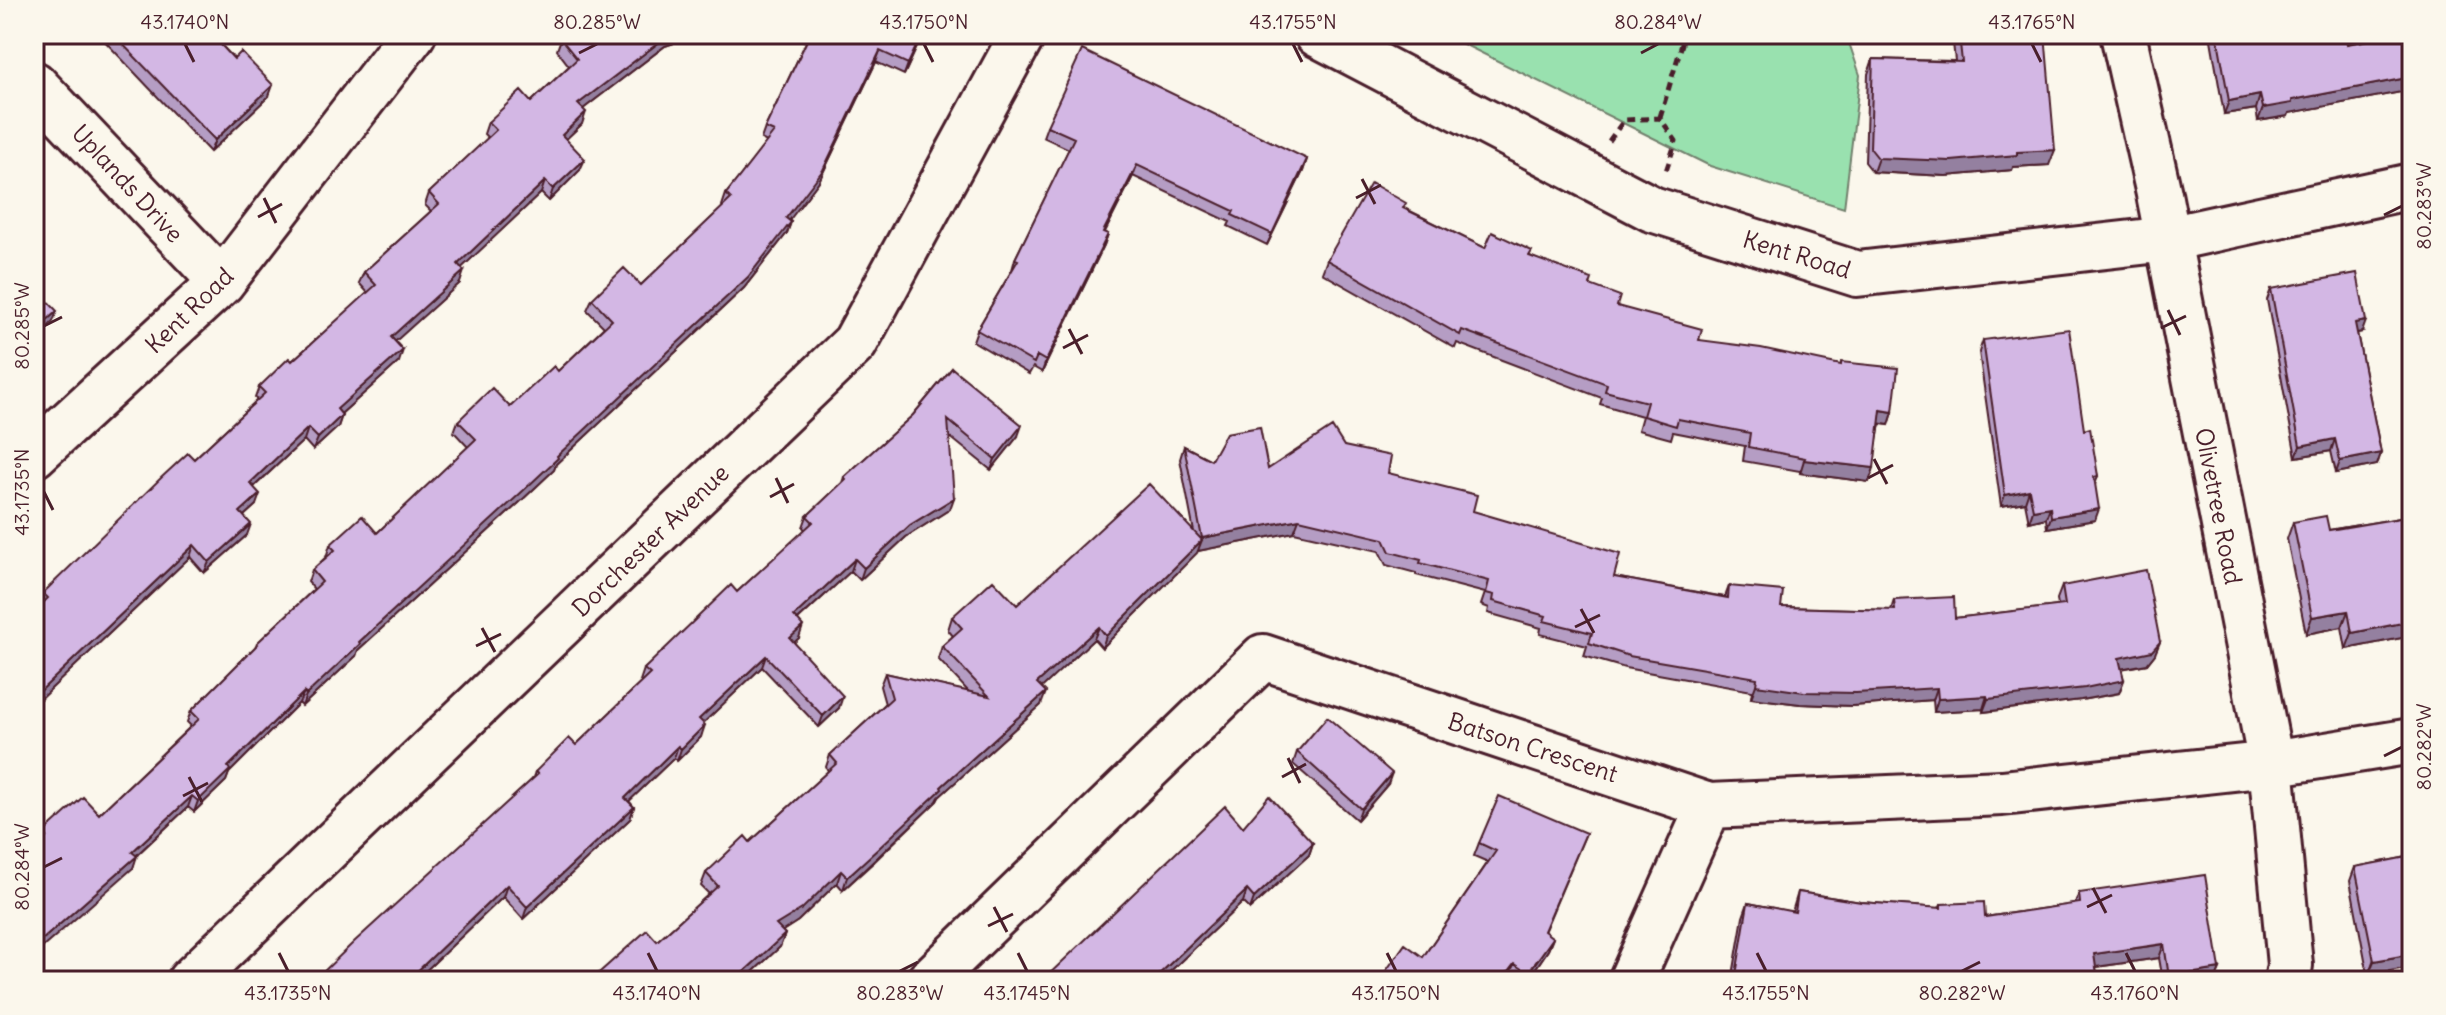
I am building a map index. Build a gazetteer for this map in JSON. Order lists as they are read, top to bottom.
{
  "streets": {
    "street": [
      "Uplands Drive",
      "Kent Road",
      "Olivetree Road",
      "Dorchester Avenue",
      "Batson Crescent"
    ]
  },
  "crossings": [
    ["Uplands Drive", "Kent Road"],
    ["Kent Road", "Olivetree Road"],
    ["Olivetree Road", "Batson Crescent"]
  ],
  "coordinates": [
    "43.1740°N",
    "80.285°W",
    "43.1750°N",
    "43.1755°N",
    "80.284°W",
    "43.1765°N",
    "80.283°W",
    "43.1735°N",
    "80.282°W",
    "43.1745°N",
    "43.1760°N"
  ]
}
